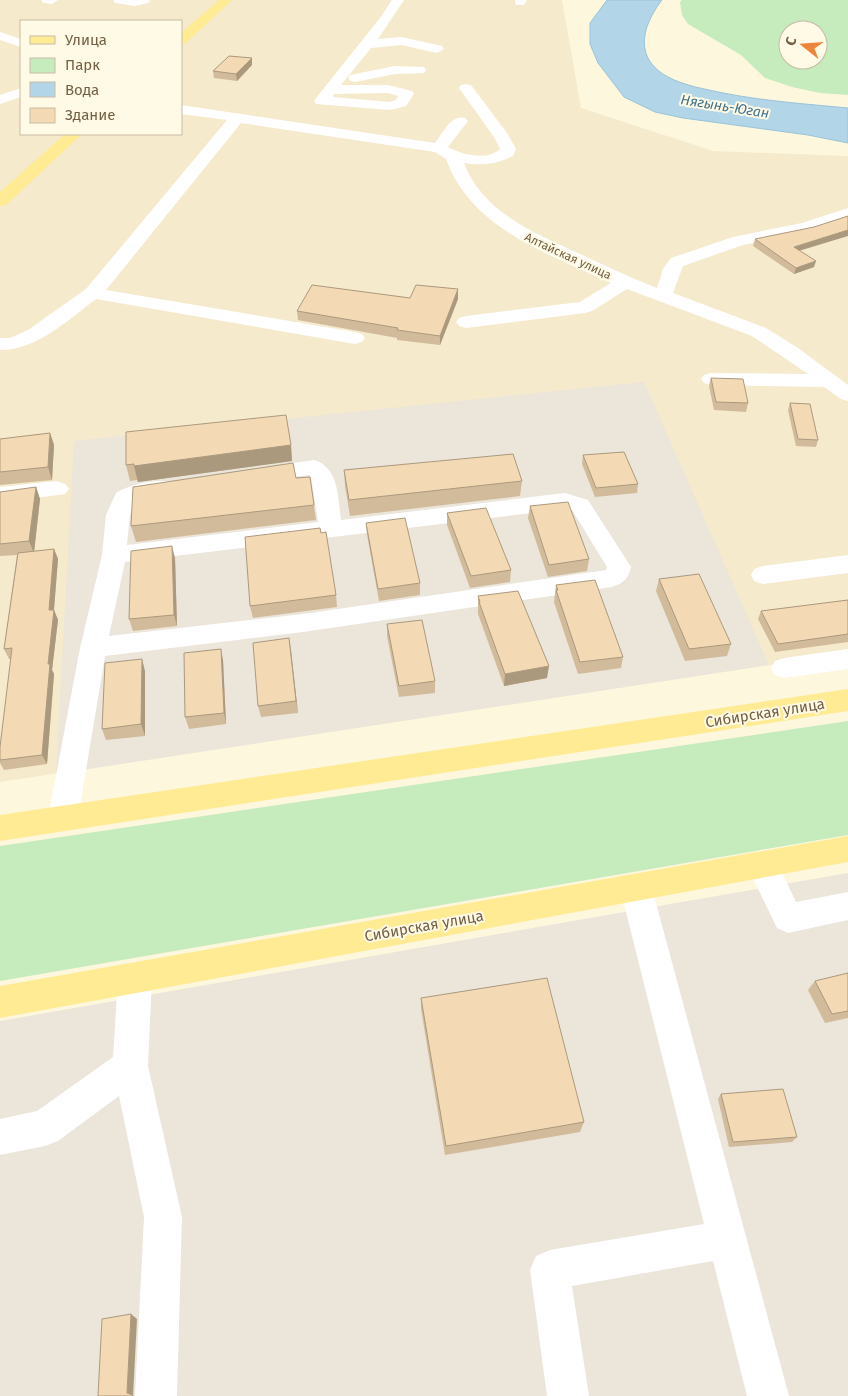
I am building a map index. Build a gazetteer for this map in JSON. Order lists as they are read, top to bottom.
{
  "streets": {
    "main road": ["Сибирская улица"],
    "street": ["Алтайская улица"]
  },
  "water": ["Нягынь-Юган"],
  "legend": [
    "Улица",
    "Парк",
    "Вода",
    "Здание"
  ],
  "north": "left"
}
